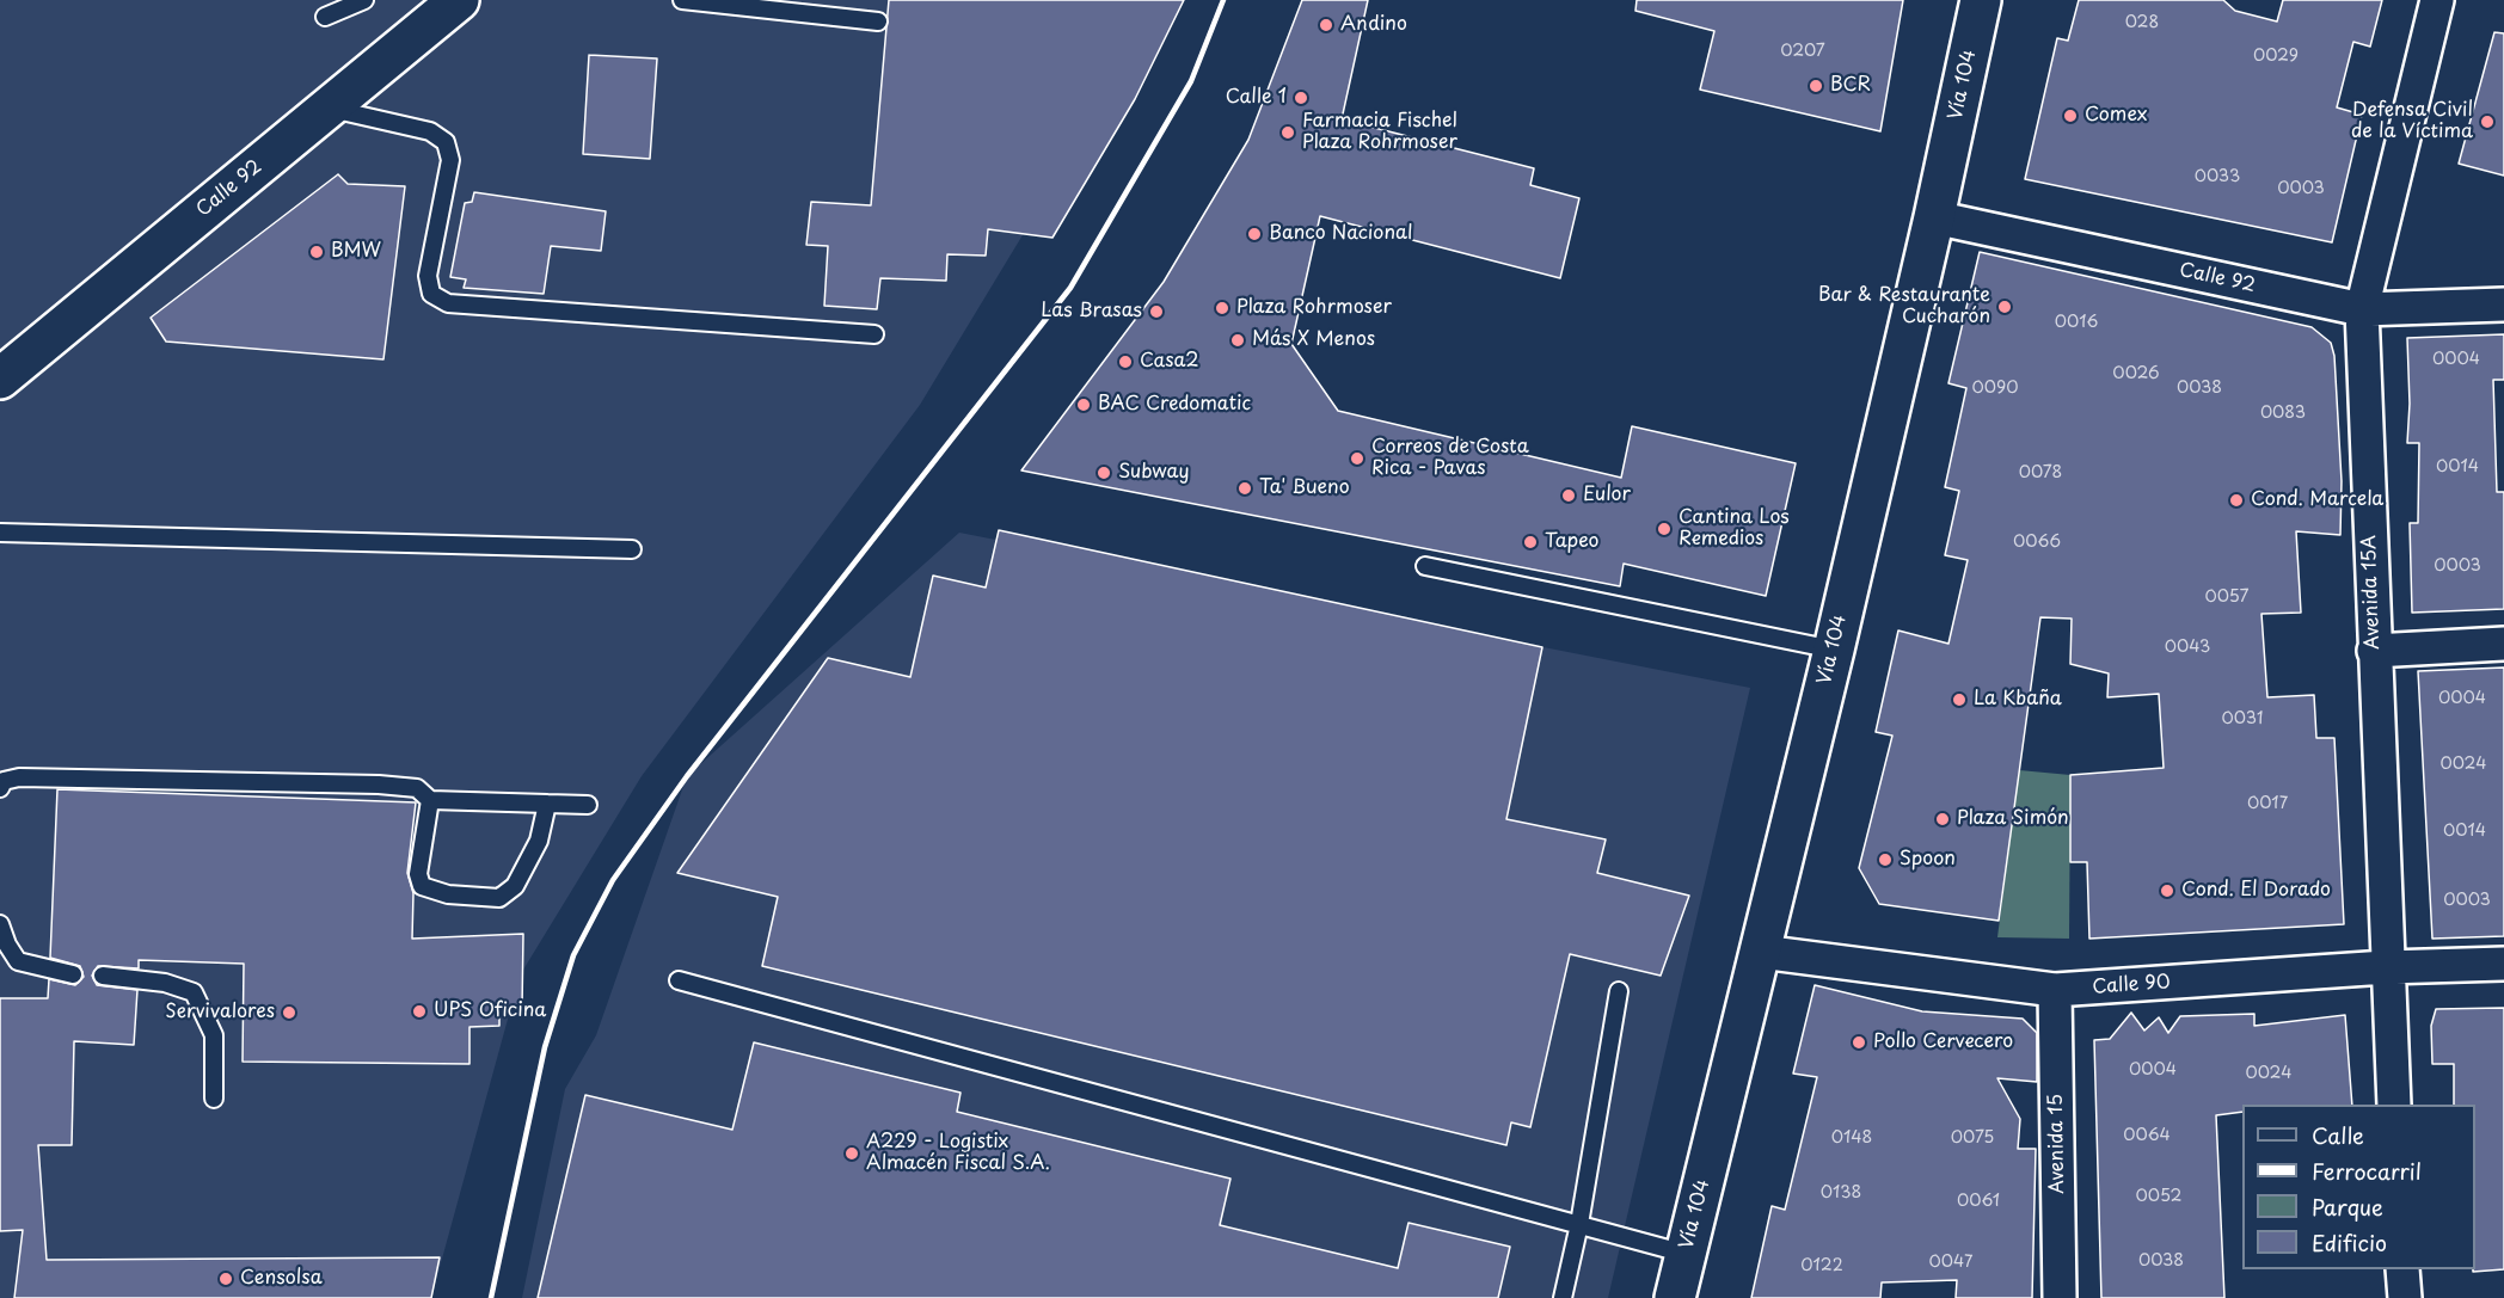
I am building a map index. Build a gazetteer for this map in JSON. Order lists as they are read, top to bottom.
{
  "streets": {
    "main road": ["Vía 104", "Calle 92"],
    "street": ["Avenida 15A", "Calle 90", "Avenida 15"]
  },
  "crossings": [
    ["Vía 104", "Calle 92"],
    ["Vía 104", "Calle 90"],
    ["Calle 92", "Avenida 15A"],
    ["Avenida 15A", "Calle 90"],
    ["Calle 90", "Avenida 15"]
  ],
  "places": [
    "Andino",
    "BCR",
    "Calle 1",
    "Comex",
    "Defensa Civil de la Víctima",
    "Farmacia Fischel Plaza Rohrmoser",
    "Banco Nacional",
    "BMW",
    "Bar & Restaurante Cucharón",
    "Plaza Rohrmoser",
    "Las Brasas",
    "Más X Menos",
    "Casa2",
    "BAC Credomatic",
    "Correos de Costa Rica - Pavas",
    "Subway",
    "Ta' Bueno",
    "Eulor",
    "Cond. Marcela",
    "Cantina Los Remedios",
    "Tapeo",
    "La Kbaña",
    "Plaza Simón",
    "Spoon",
    "Cond. El Dorado",
    "UPS Oficina",
    "Servivalores",
    "Pollo Cervecero",
    "A229 - Logistix Almacén Fiscal S.A.",
    "Censolsa"
  ],
  "house_numbers": [
    "028",
    "0207",
    "0029",
    "0033",
    "0003",
    "0016",
    "0004",
    "0026",
    "0090",
    "0038",
    "0083",
    "0014",
    "0078",
    "0066",
    "0003",
    "0057",
    "0043",
    "0004",
    "0031",
    "0024",
    "0017",
    "0014",
    "0003",
    "0004",
    "0024",
    "0064",
    "0148",
    "0075",
    "0138",
    "0052",
    "0061",
    "0038",
    "0047",
    "0122"
  ],
  "legend": [
    "Calle",
    "Ferrocarril",
    "Parque",
    "Edificio"
  ]
}
